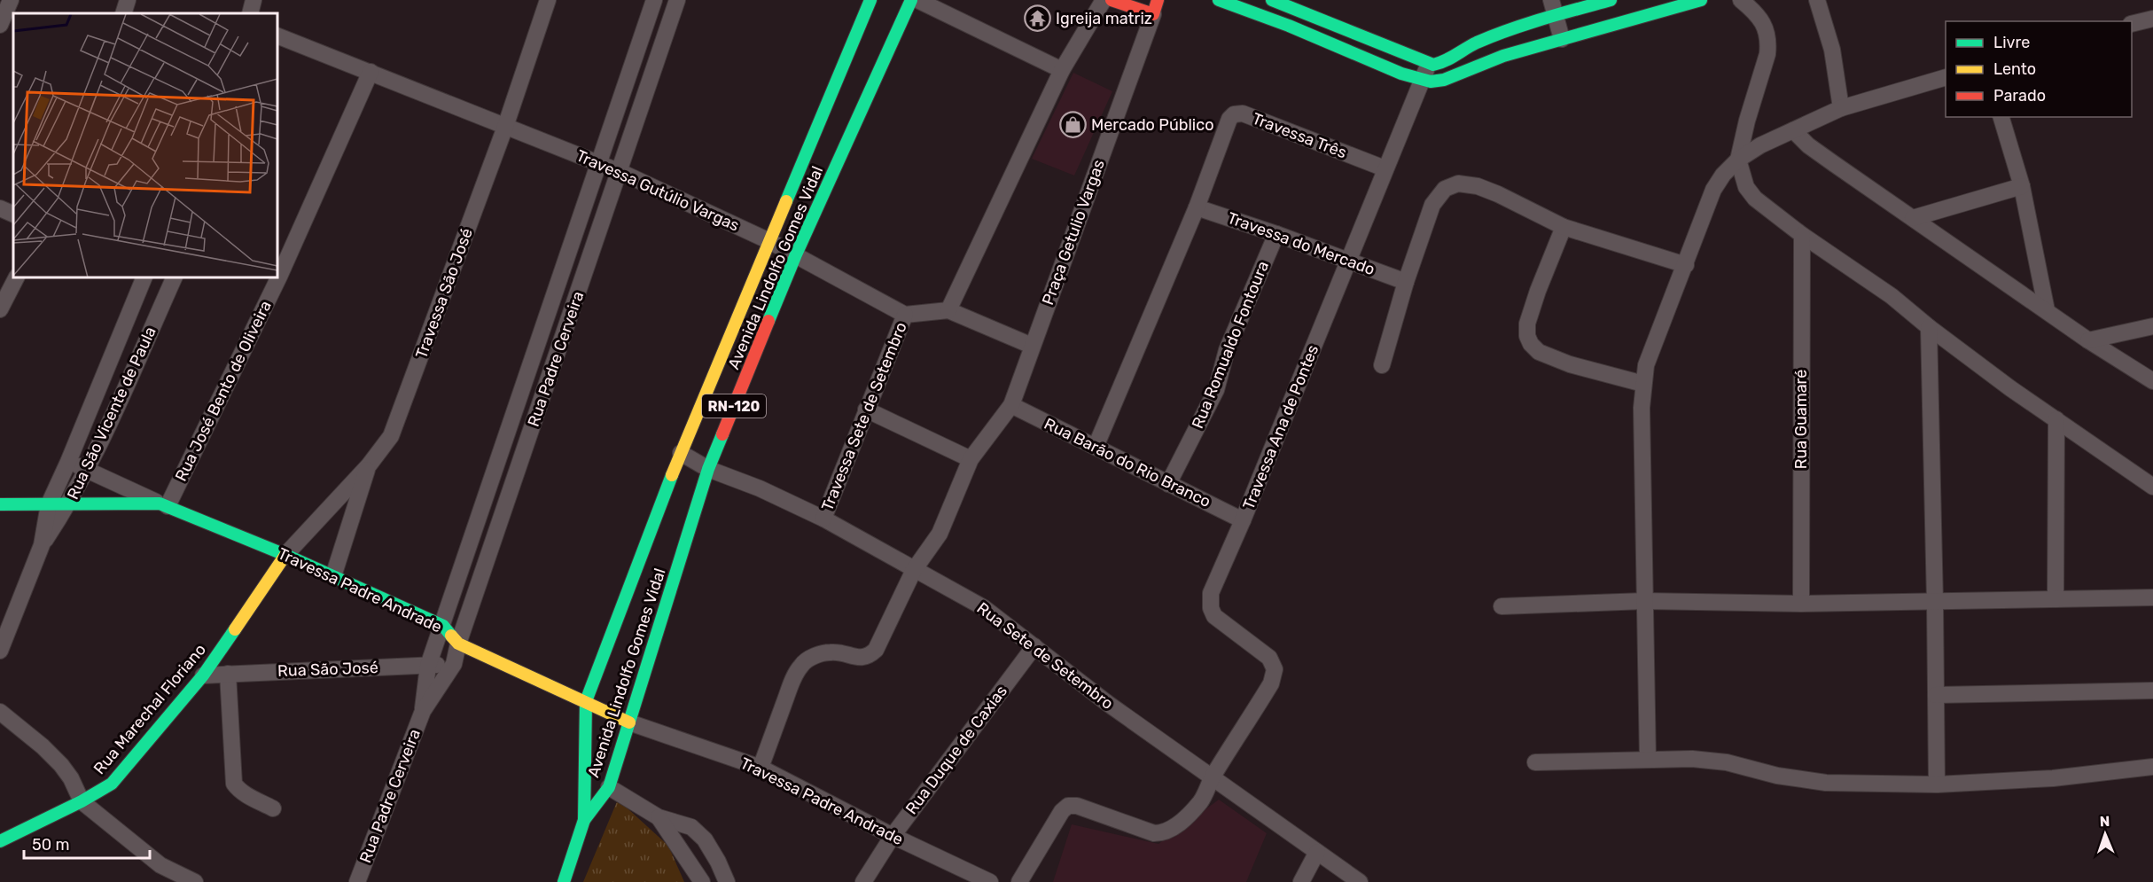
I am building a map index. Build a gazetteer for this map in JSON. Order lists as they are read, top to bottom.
{
  "streets": {
    "main road": [
      "Avenida Lindolfo Gomes Vidal",
      "RN-120",
      "Travessa Padre Andrade",
      "Rua Marechal Floriano"
    ],
    "street": [
      "Travessa Três",
      "Travessa Gutúlio Vargas",
      "Praça Getulio Vargas",
      "Travessa do Mercado",
      "Travessa São José",
      "Rua Romualdo Fontoura",
      "Rua Padre Cerveira",
      "Rua José Bento de Oliveira",
      "Rua São Vicente de Paula",
      "Travessa Sete de Setembro",
      "Rua Guamaré",
      "Travessa Ana de Pontes",
      "Rua Barão do Rio Branco",
      "Rua Sete de Setembro",
      "Rua São José",
      "Rua Duque de Caxias"
    ]
  },
  "crossings": [
    ["Travessa Três", "Travessa do Mercado"],
    ["Travessa Três", "Travessa Ana de Pontes"],
    ["Travessa Gutúlio Vargas", "Avenida Lindolfo Gomes Vidal"],
    ["Travessa Gutúlio Vargas", "Travessa São José"],
    ["Travessa Gutúlio Vargas", "Rua Padre Cerveira"],
    ["Travessa Gutúlio Vargas", "Rua José Bento de Oliveira"],
    ["Travessa Gutúlio Vargas", "Travessa Sete de Setembro"],
    ["Praça Getulio Vargas", "Rua Barão do Rio Branco"],
    ["Travessa do Mercado", "Rua Romualdo Fontoura"],
    ["Travessa do Mercado", "Travessa Ana de Pontes"],
    ["Avenida Lindolfo Gomes Vidal", "Travessa Padre Andrade"],
    ["Avenida Lindolfo Gomes Vidal", "Rua Sete de Setembro"],
    ["Travessa São José", "Travessa Padre Andrade"],
    ["Travessa São José", "Rua Marechal Floriano"],
    ["Rua Romualdo Fontoura", "Rua Barão do Rio Branco"],
    ["Rua Padre Cerveira", "Travessa Padre Andrade"],
    ["Rua Padre Cerveira", "Rua São José"],
    ["Rua José Bento de Oliveira", "Travessa Padre Andrade"],
    ["Rua São Vicente de Paula", "Travessa Padre Andrade"],
    ["Travessa Sete de Setembro", "Rua Sete de Setembro"],
    ["Travessa Ana de Pontes", "Rua Barão do Rio Branco"],
    ["Travessa Ana de Pontes", "Rua Sete de Setembro"],
    ["Travessa Padre Andrade", "Rua Marechal Floriano"],
    ["Travessa Padre Andrade", "Rua Duque de Caxias"],
    ["Rua Sete de Setembro", "Rua Duque de Caxias"],
    ["Rua São José", "Rua Marechal Floriano"]
  ],
  "places": {
    "temple": ["Igreija matriz"],
    "shop": ["Mercado Público"]
  },
  "legend": ["Livre", "Lento", "Parado"],
  "scale_bar": "50 m",
  "north": "top"
}
